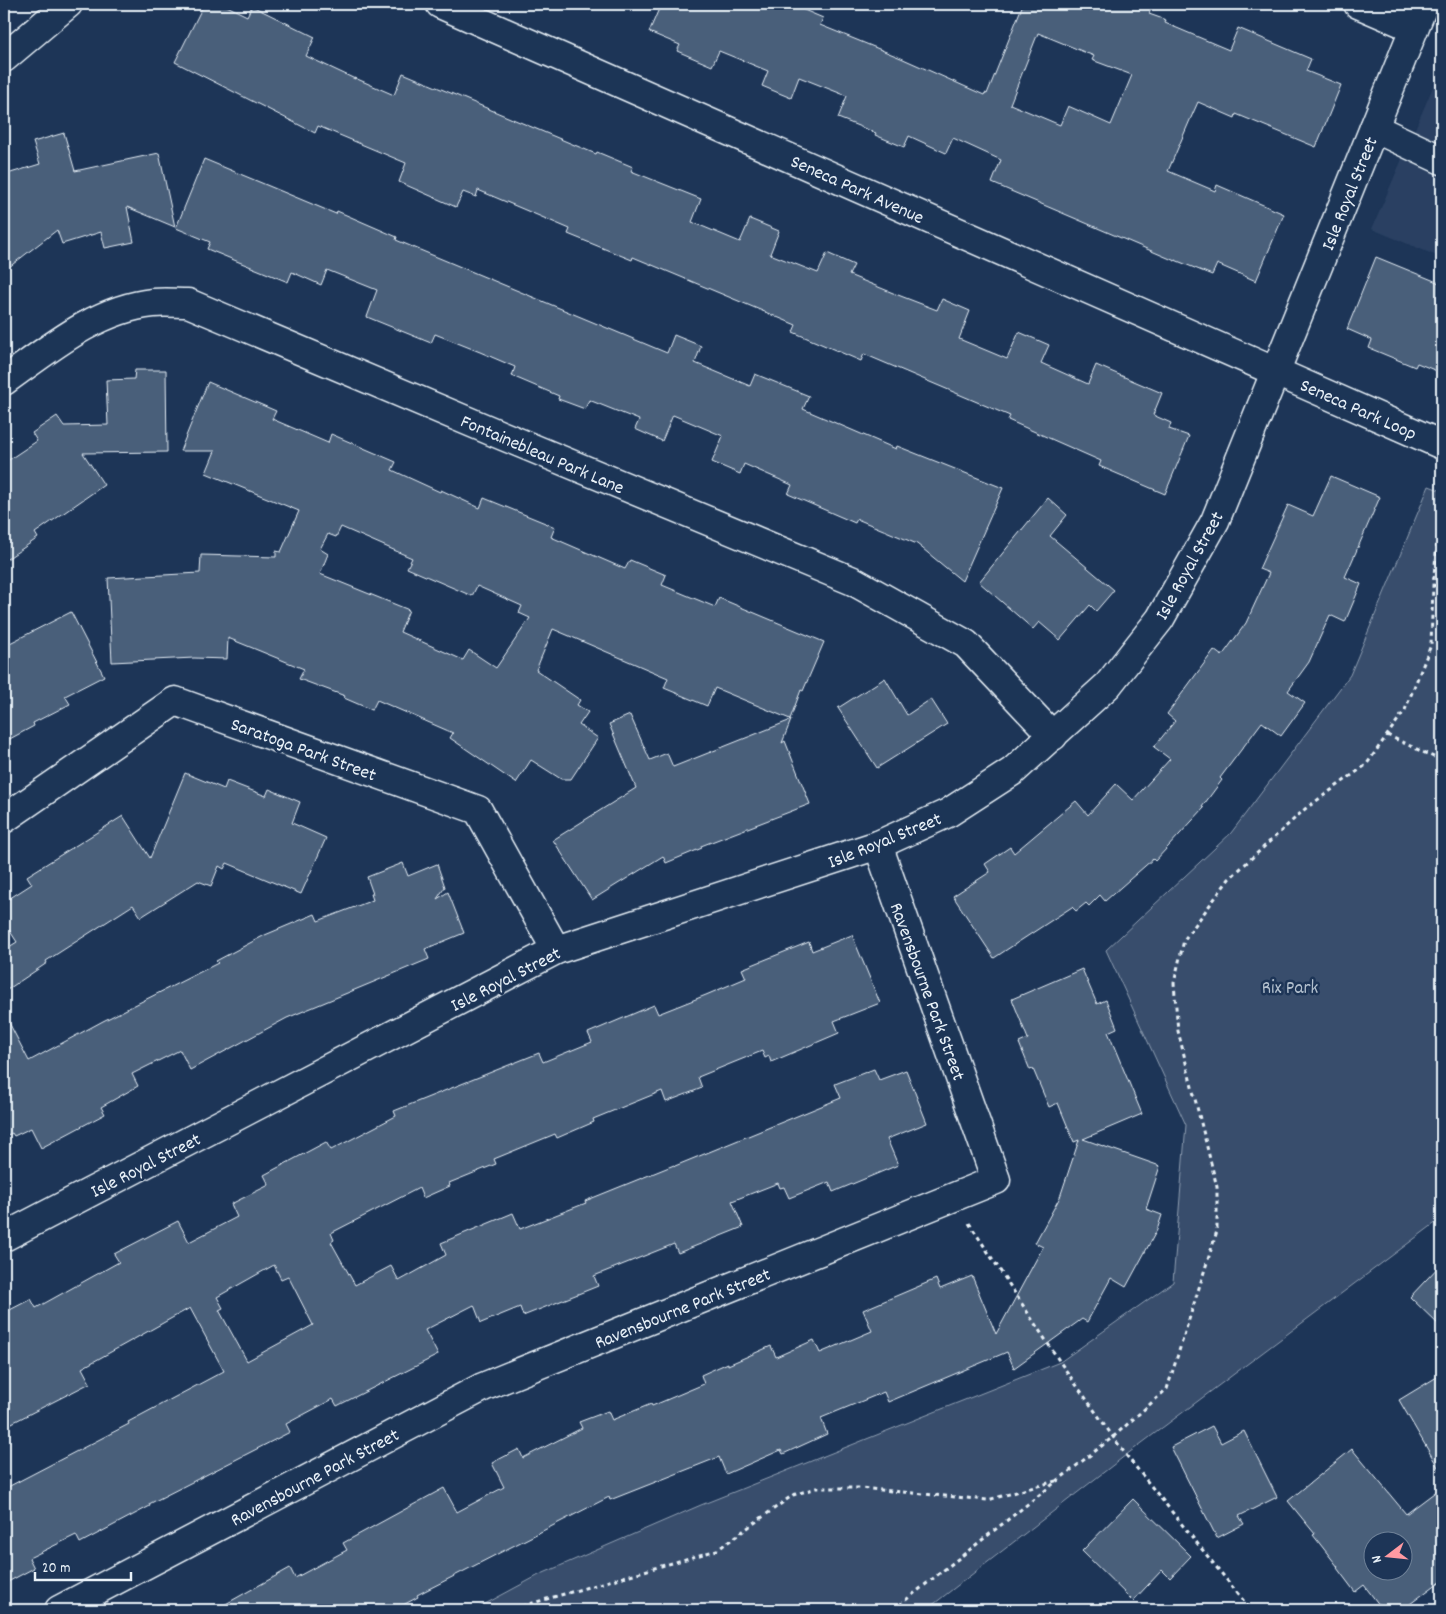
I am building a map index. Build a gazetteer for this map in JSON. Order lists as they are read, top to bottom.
{
  "streets": {
    "street": [
      "Seneca Park Avenue",
      "Isle Royal Street",
      "Seneca Park Loop",
      "Fontainebleau Park Lane",
      "Saratoga Park Street",
      "Ravensbourne Park Street"
    ]
  },
  "crossings": [
    ["Seneca Park Avenue", "Isle Royal Street"],
    ["Seneca Park Avenue", "Seneca Park Loop"],
    ["Isle Royal Street", "Seneca Park Loop"],
    ["Isle Royal Street", "Fontainebleau Park Lane"],
    ["Isle Royal Street", "Saratoga Park Street"],
    ["Isle Royal Street", "Ravensbourne Park Street"]
  ],
  "parks": ["Rix Park"],
  "scale_bar": "20 m",
  "north": "left"
}
